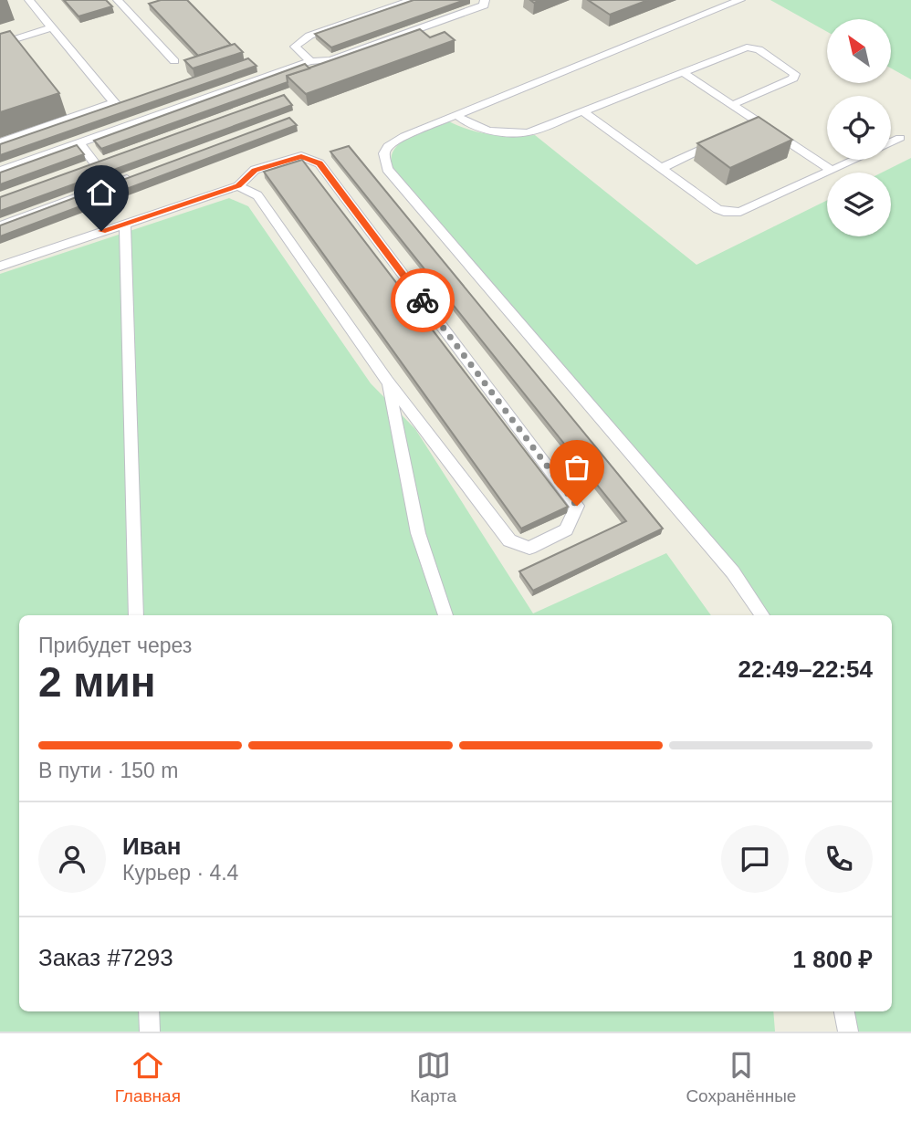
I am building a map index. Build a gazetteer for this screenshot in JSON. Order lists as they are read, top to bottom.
{
  "north": "top left",
  "page": {
    "heading": ["2 мин", "Прибудет через", "22:49–22:54"],
    "panel": [
      "Иван",
      "Курьер · 4.4",
      "Заказ #7293",
      "1 800 ₽"
    ],
    "bar": "В пути · 150 m",
    "tabs": ["Главная", "Карта", "Сохранённые"]
  }
}
